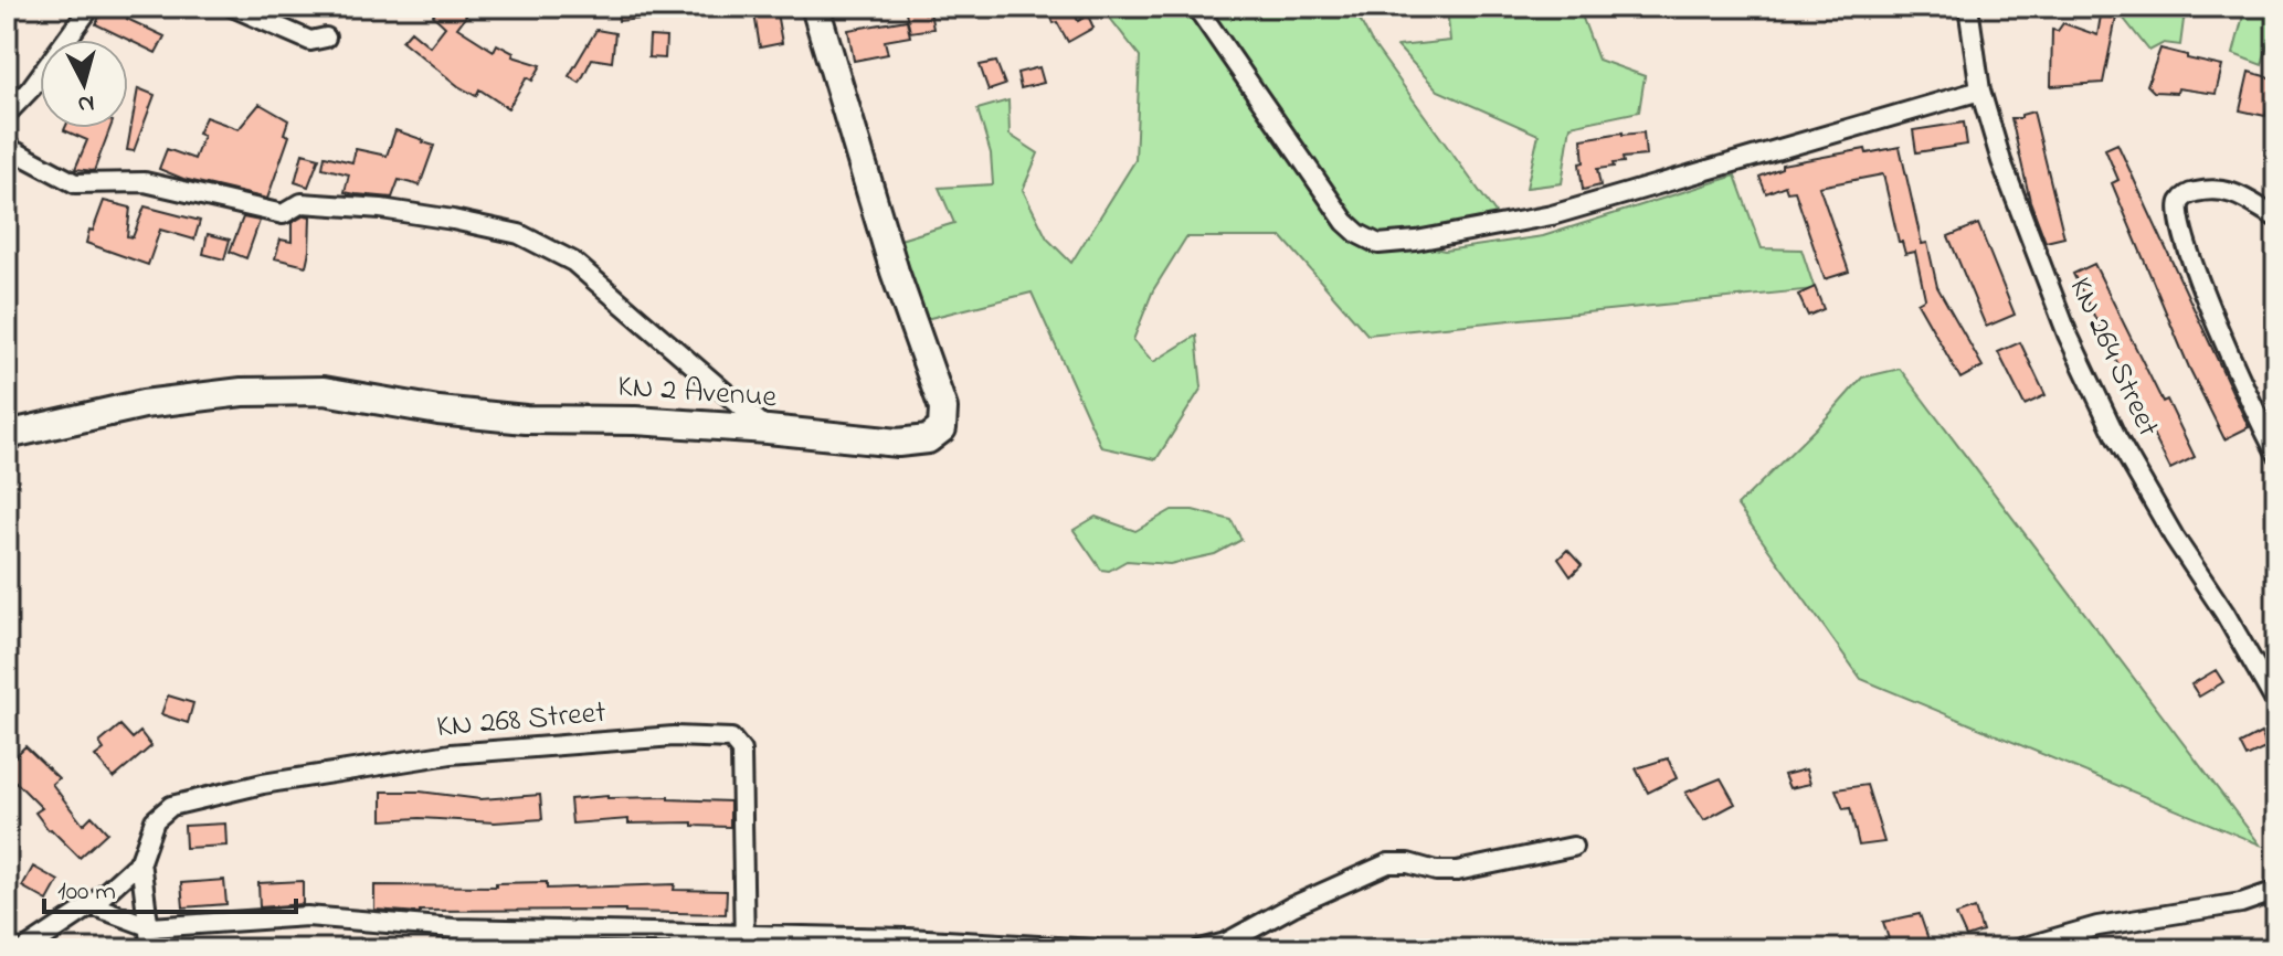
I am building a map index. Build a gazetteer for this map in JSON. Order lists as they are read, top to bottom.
{
  "streets": {
    "main road": ["KN 2 Avenue"],
    "street": ["KN 264 Street", "KN 268 Street"]
  },
  "scale_bar": "100 m",
  "north": "bottom"
}
